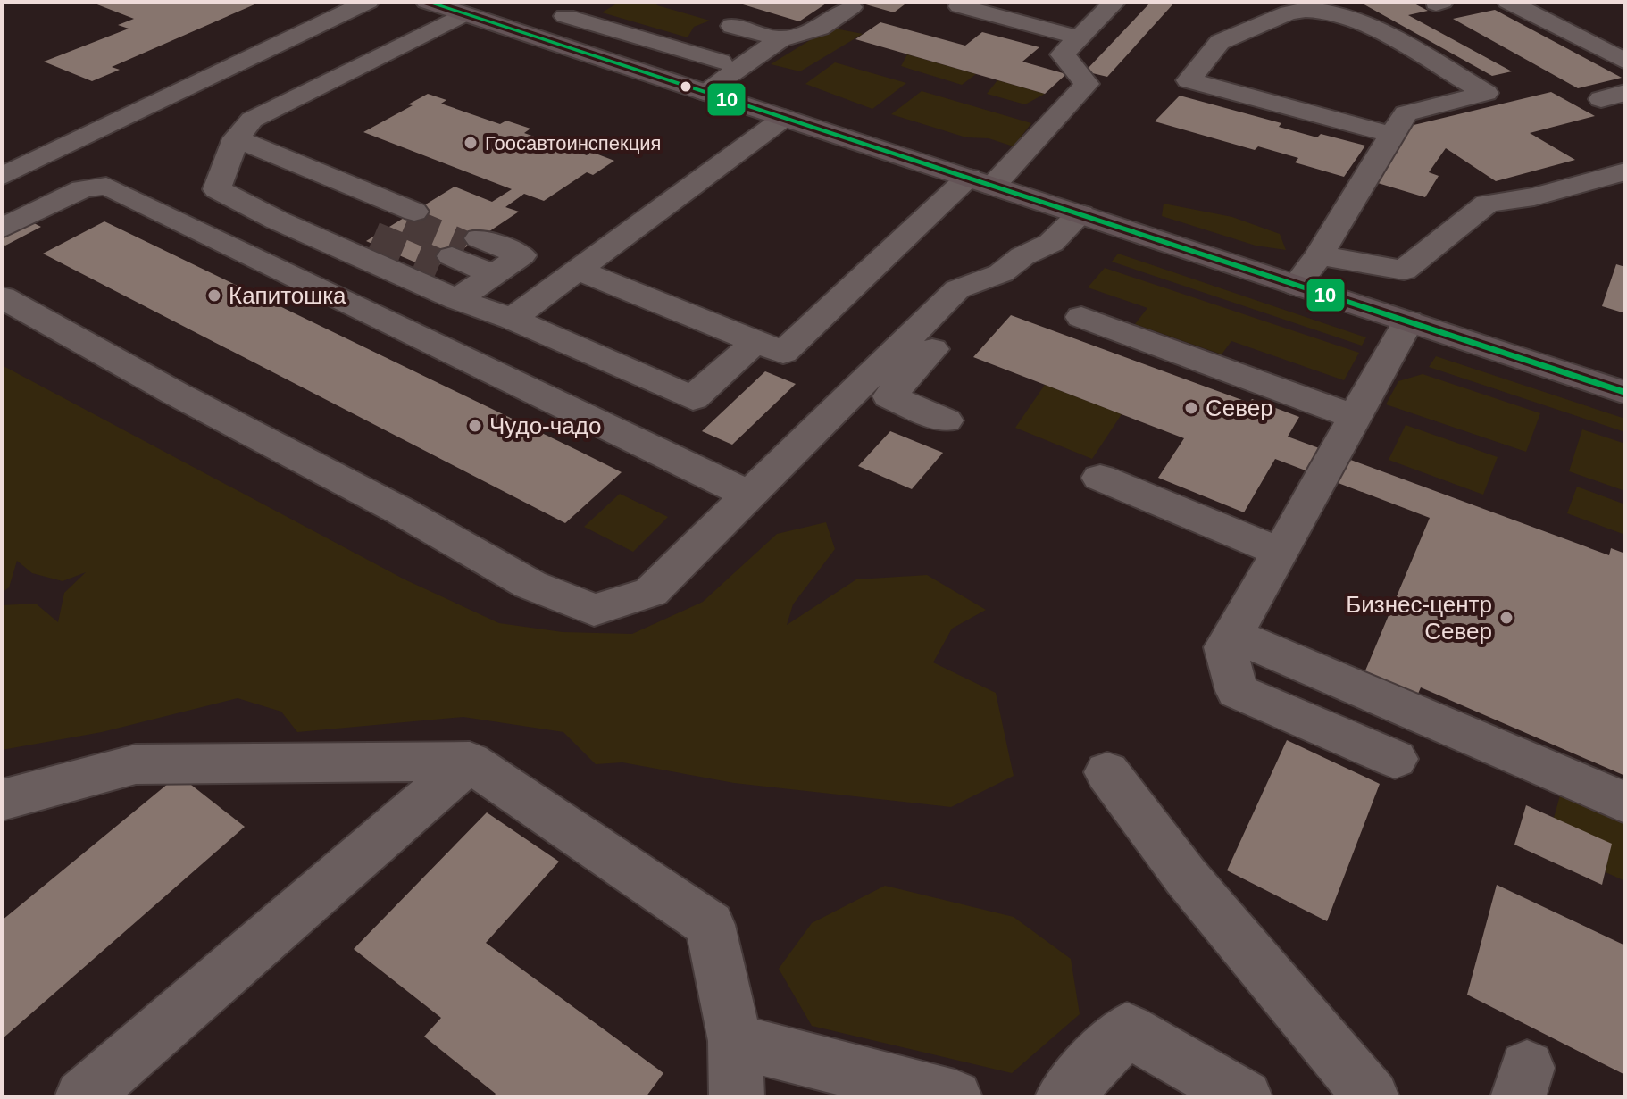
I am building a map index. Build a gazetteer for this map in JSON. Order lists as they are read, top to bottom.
{
  "places": [
    "Гоосавтоинспекция",
    "Капитошка",
    "Север",
    "Чудо-чадо",
    "Бизнес-центр Север"
  ],
  "lines": ["transit line 10"]
}
